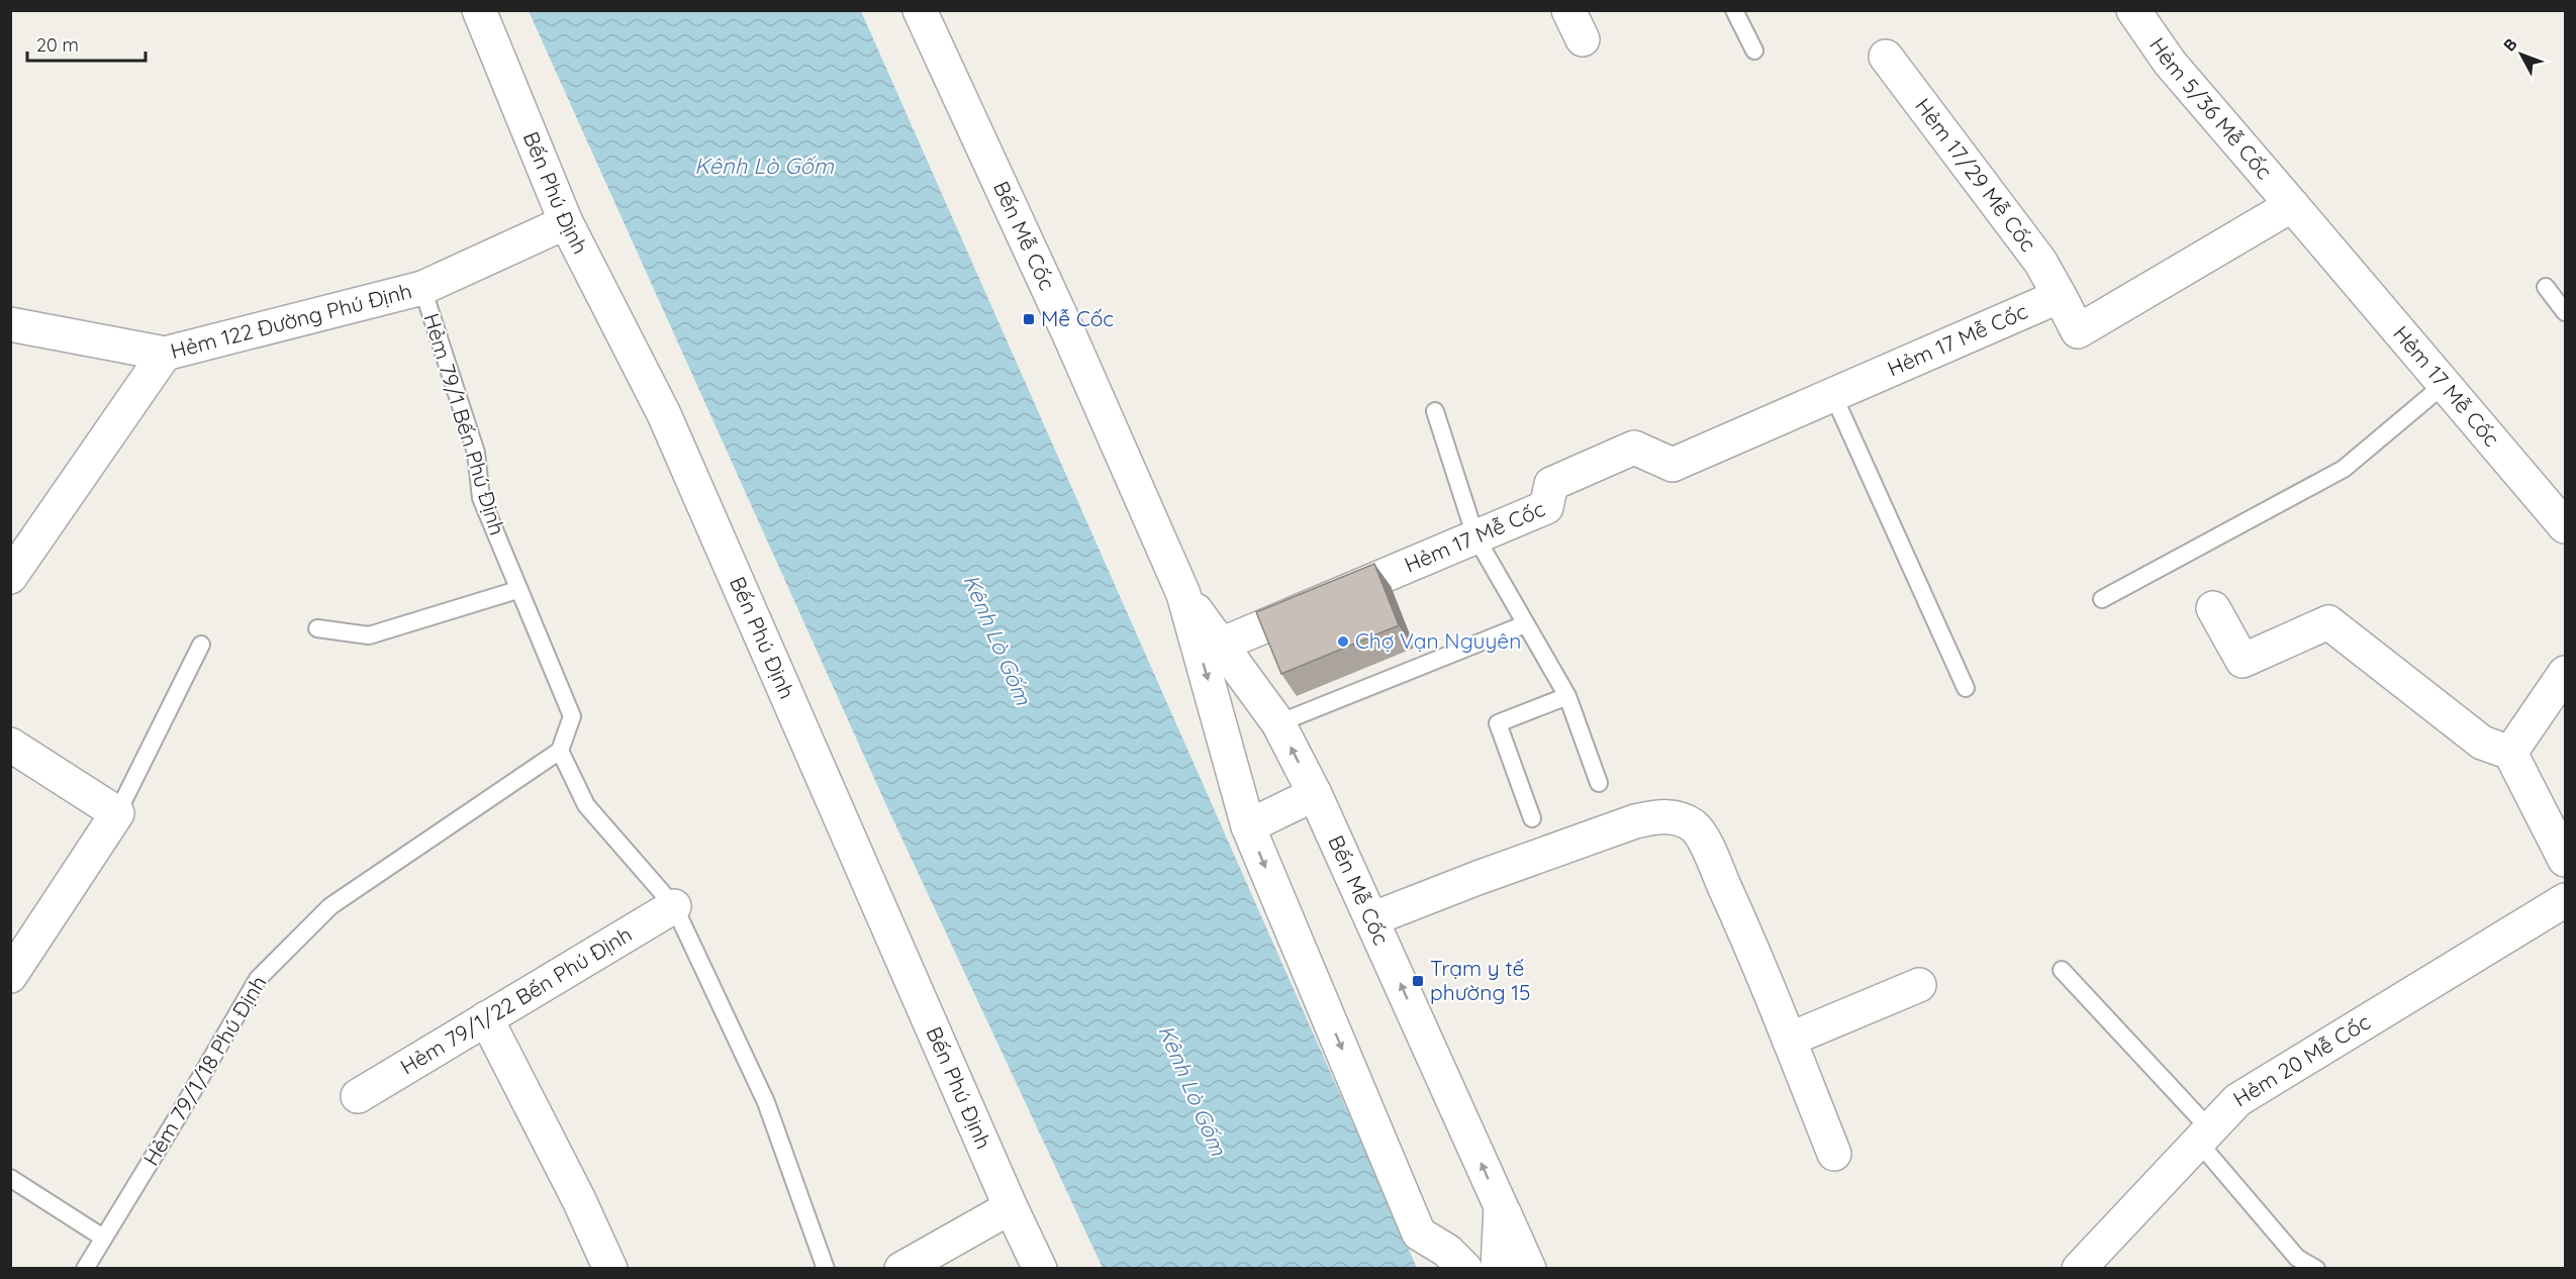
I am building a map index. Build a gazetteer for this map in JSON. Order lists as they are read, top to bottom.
{
  "streets": {
    "street": [
      "Hẻm 5/36 Mễ Cốc",
      "Hẻm 17/29 Mễ Cốc",
      "Bến Phú Định",
      "Bến Mễ Cốc",
      "Hẻm 122 Đường Phú Định",
      "Hẻm 17 Mễ Cốc",
      "Hẻm 79/1/22 Bến Phú Định",
      "Hẻm 20 Mễ Cốc"
    ],
    "lane": ["Hẻm 79/1 Bến Phú Định", "Hẻm 79/1/18 Phú Định"]
  },
  "crossings": [
    ["Hẻm 5/36 Mễ Cốc", "Hẻm 17 Mễ Cốc"],
    ["Hẻm 17/29 Mễ Cốc", "Hẻm 17 Mễ Cốc"],
    ["Bến Phú Định", "Hẻm 122 Đường Phú Định"],
    ["Bến Mễ Cốc", "Hẻm 17 Mễ Cốc"],
    ["Hẻm 122 Đường Phú Định", "Hẻm 79/1 Bến Phú Định"],
    ["Hẻm 79/1 Bến Phú Định", "Hẻm 79/1/18 Phú Định"]
  ],
  "water": ["Kênh Lò Gốm"],
  "places": {
    "transit": ["Mễ Cốc", "Trạm y tế phường 15"],
    "other": ["Chợ Vạn Nguyên"]
  },
  "scale_bar": "20 m",
  "north": "top left"
}
